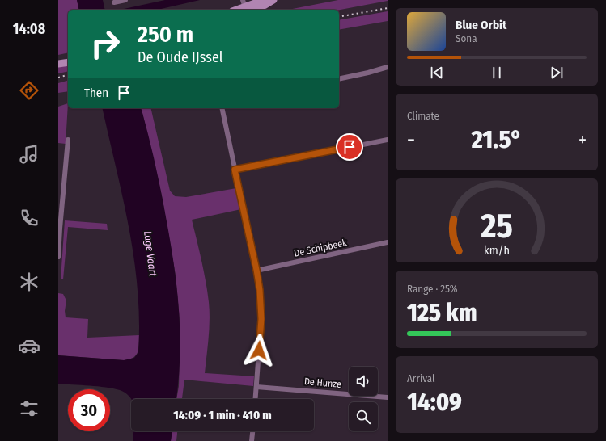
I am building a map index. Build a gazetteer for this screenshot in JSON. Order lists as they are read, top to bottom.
{
  "streets": {
    "street": ["De Schipbeek", "De Hunze"]
  },
  "water": ["Lage Vaart"],
  "page": {
    "tabs": "14:08",
    "turn": ["250 m", "De Oude IJssel"],
    "song": ["Blue Orbit", "Sona"],
    "then": "Then",
    "tile": [
      "Climate",
      ["Range · 25%", "125 km"],
      ["Arrival", "14:09"]
    ],
    "heat": ["−", "21.5°", "+"],
    "limit": "30",
    "trip": "14:09 · 1 min · 410 m",
    "gauge": ["25", "km/h"]
  }
}
